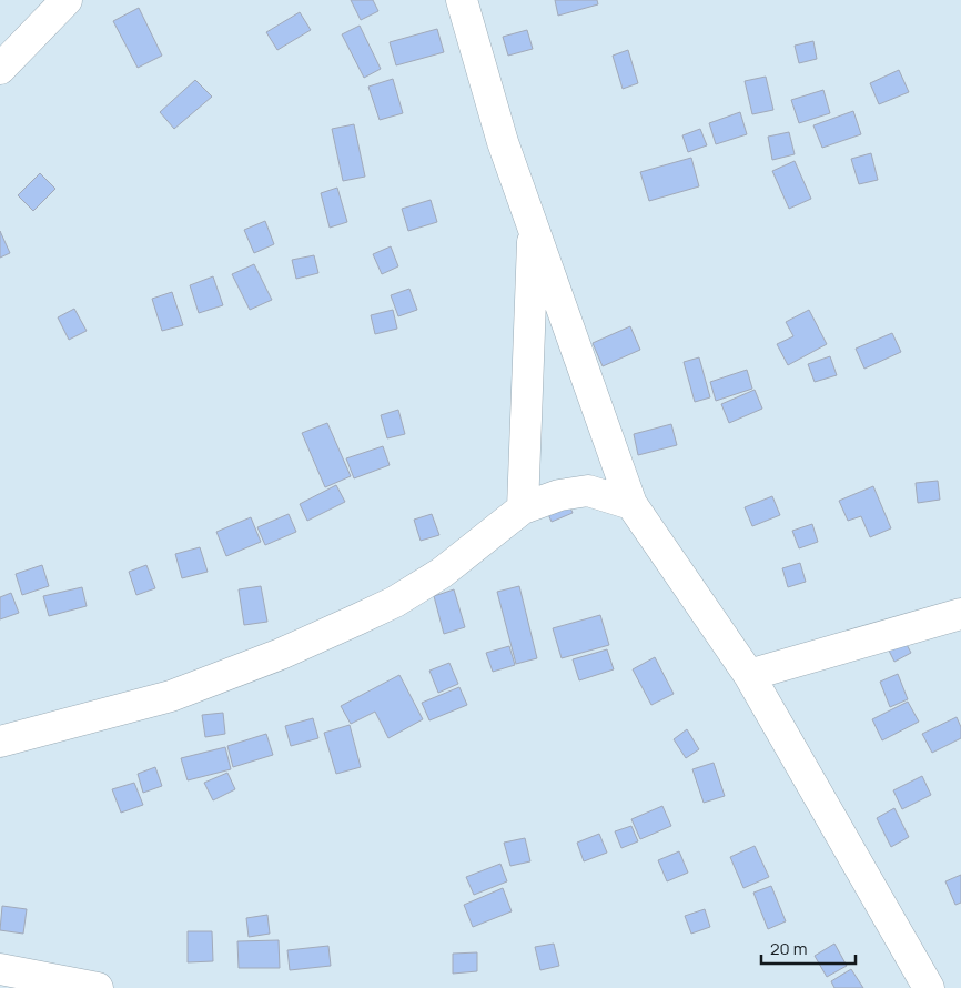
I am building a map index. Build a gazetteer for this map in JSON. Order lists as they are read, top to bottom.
{
  "scale_bar": "20 m"
}
